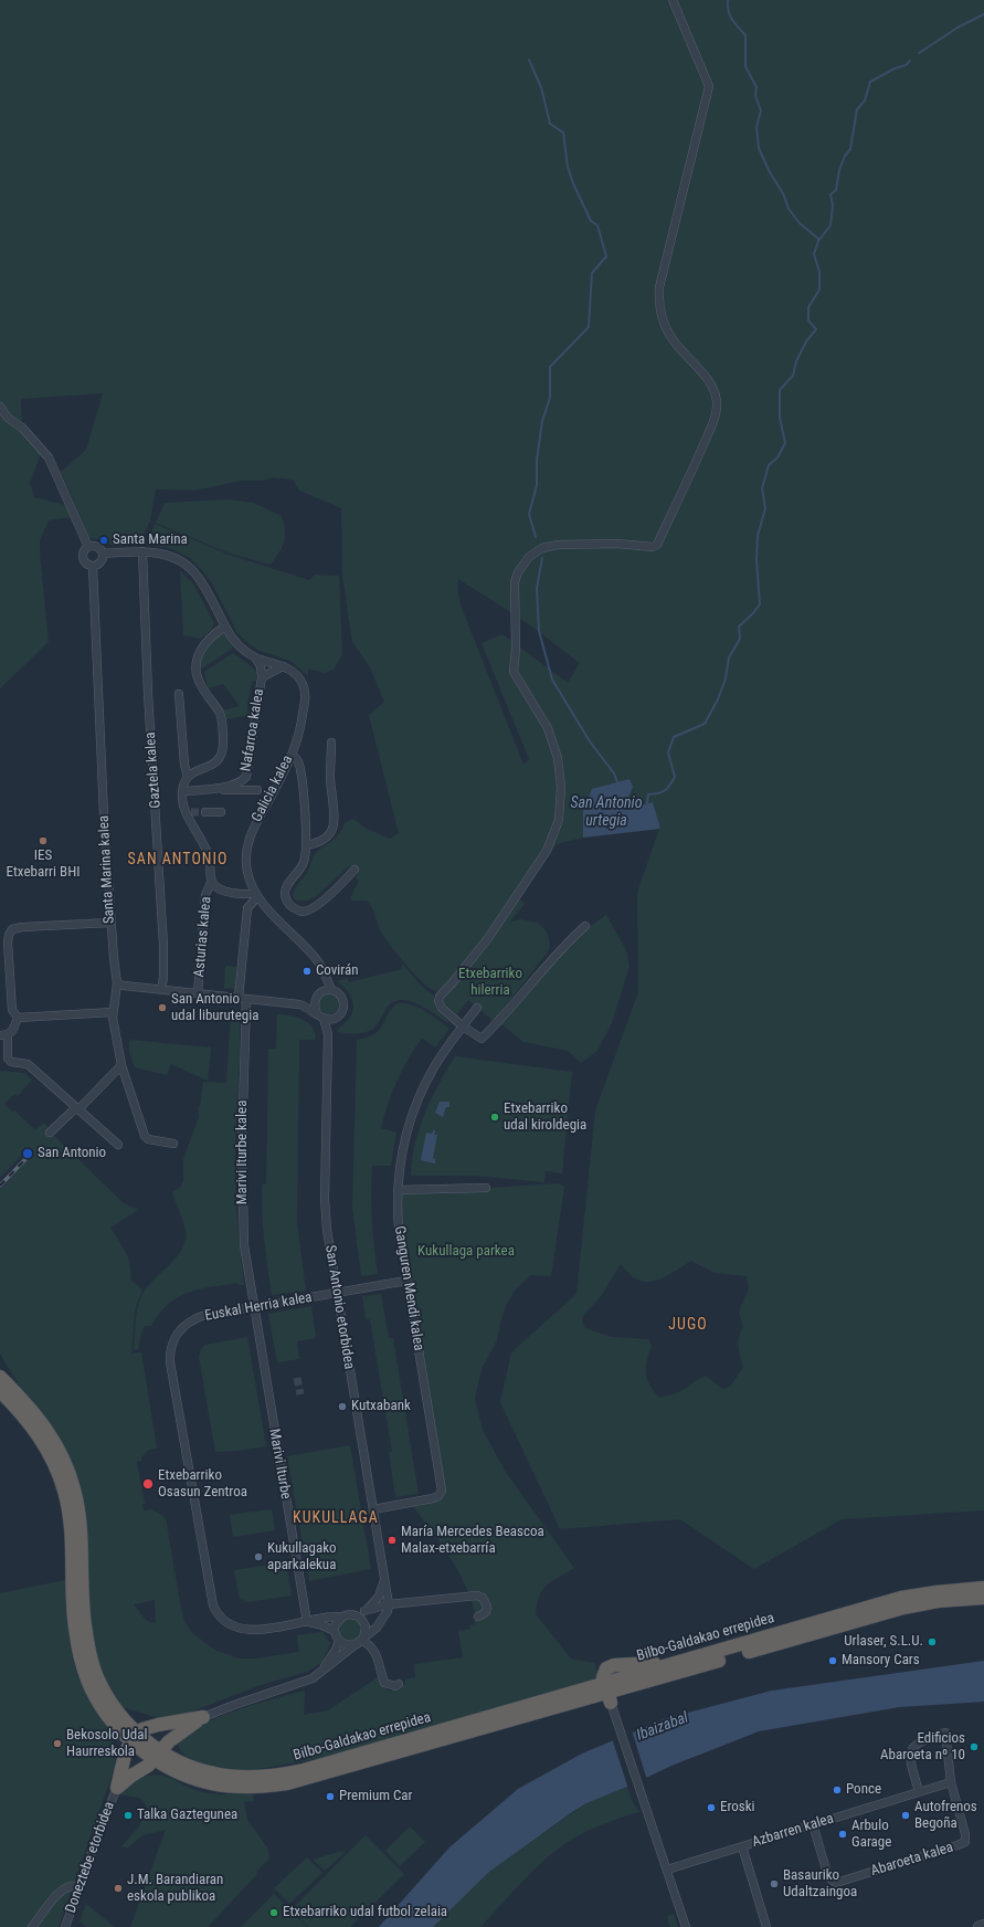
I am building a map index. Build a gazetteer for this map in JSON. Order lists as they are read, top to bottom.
{
  "streets": {
    "highway": ["Bilbo-Galdakao errepidea"],
    "street": [
      "Nafarroa kalea",
      "Gaztela kalea",
      "Galicia kalea",
      "Santa Marina kalea",
      "Asturias kalea",
      "Marivi Iturbe kalea",
      "Ganguren Mendi kalea",
      "Euskal Herria kalea",
      "San Antonio etorbidea",
      "Marivi Iturbe",
      "Azbarren kalea",
      "Doneztebe etorbidea",
      "Abaroeta kalea"
    ]
  },
  "crossings": [
    ["Nafarroa kalea", "Galicia kalea"],
    ["Gaztela kalea", "Galicia kalea"],
    ["Galicia kalea", "Santa Marina kalea"],
    ["Galicia kalea", "Marivi Iturbe kalea"],
    ["Galicia kalea", "San Antonio etorbidea"],
    ["Marivi Iturbe kalea", "Euskal Herria kalea"],
    ["Marivi Iturbe kalea", "Marivi Iturbe"],
    ["Ganguren Mendi kalea", "Euskal Herria kalea"],
    ["Ganguren Mendi kalea", "San Antonio etorbidea"],
    ["Euskal Herria kalea", "San Antonio etorbidea"],
    ["Euskal Herria kalea", "Marivi Iturbe"],
    ["Azbarren kalea", "Abaroeta kalea"]
  ],
  "districts": ["SAN ANTONIO", "JUGO", "KUKULLAGA"],
  "water": ["San Antonio urtegia", "Ibaizabal"],
  "parks": ["Etxebarriko hilerria", "Kukullaga parkea"],
  "places": [
    "Santa Marina",
    "IES Etxebarri BHI",
    "Covirán",
    "San Antonio udal liburutegia",
    "Etxebarriko udal kiroldegia",
    "San Antonio",
    "Kutxabank",
    "Etxebarriko Osasun Zentroa",
    "María Mercedes Beascoa Malax-etxebarría",
    "Kukullagako aparkalekua",
    "Urlaser, S.L.U.",
    "Mansory Cars",
    "Bekosolo Udal Haurreskola",
    "Edificios Abaroeta nº 10",
    "Ponce",
    "Premium Car",
    "Eroski",
    "Talka Gaztegunea",
    "Autofrenos Begoña",
    "Arbulo Garage",
    "Basauriko Udaltzaingoa",
    "J.M. Barandiaran eskola publikoa",
    "Etxebarriko udal futbol zelaia"
  ]
}
